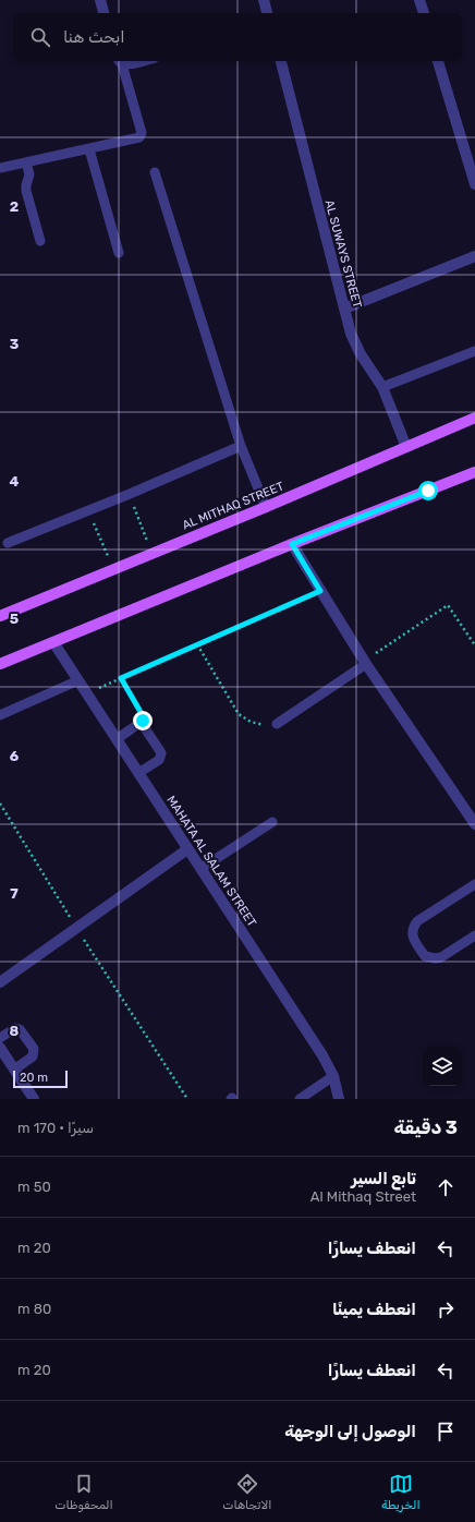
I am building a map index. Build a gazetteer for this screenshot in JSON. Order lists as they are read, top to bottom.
{
  "streets": {
    "main road": ["AL MITHAQ STREET"],
    "street": ["AL SUWAYS STREET", "MAHATA AL SALAM STREET"]
  },
  "crossings": [
    ["AL SUWAYS STREET", "AL MITHAQ STREET"]
  ],
  "scale_bar": "20 m",
  "page": {
    "search": "ابحث هنا",
    "scale": "20 m",
    "heading": ["3 دقيقة", "سيرًا · 170 m"],
    "list": [
      ["تابع السير", "Al Mithaq Street", "50 m"],
      ["انعطف يسارًا", "20 m"],
      ["انعطف يمينًا", "80 m"],
      ["انعطف يسارًا", "20 m"],
      "الوصول إلى الوجهة"
    ],
    "nav": ["الخريطة", "الاتجاهات", "المحفوظات"]
  },
  "grid": {
    "rows": [
      "2",
      "3",
      "4",
      "5",
      "6",
      "7",
      "8"
    ]
  }
}
